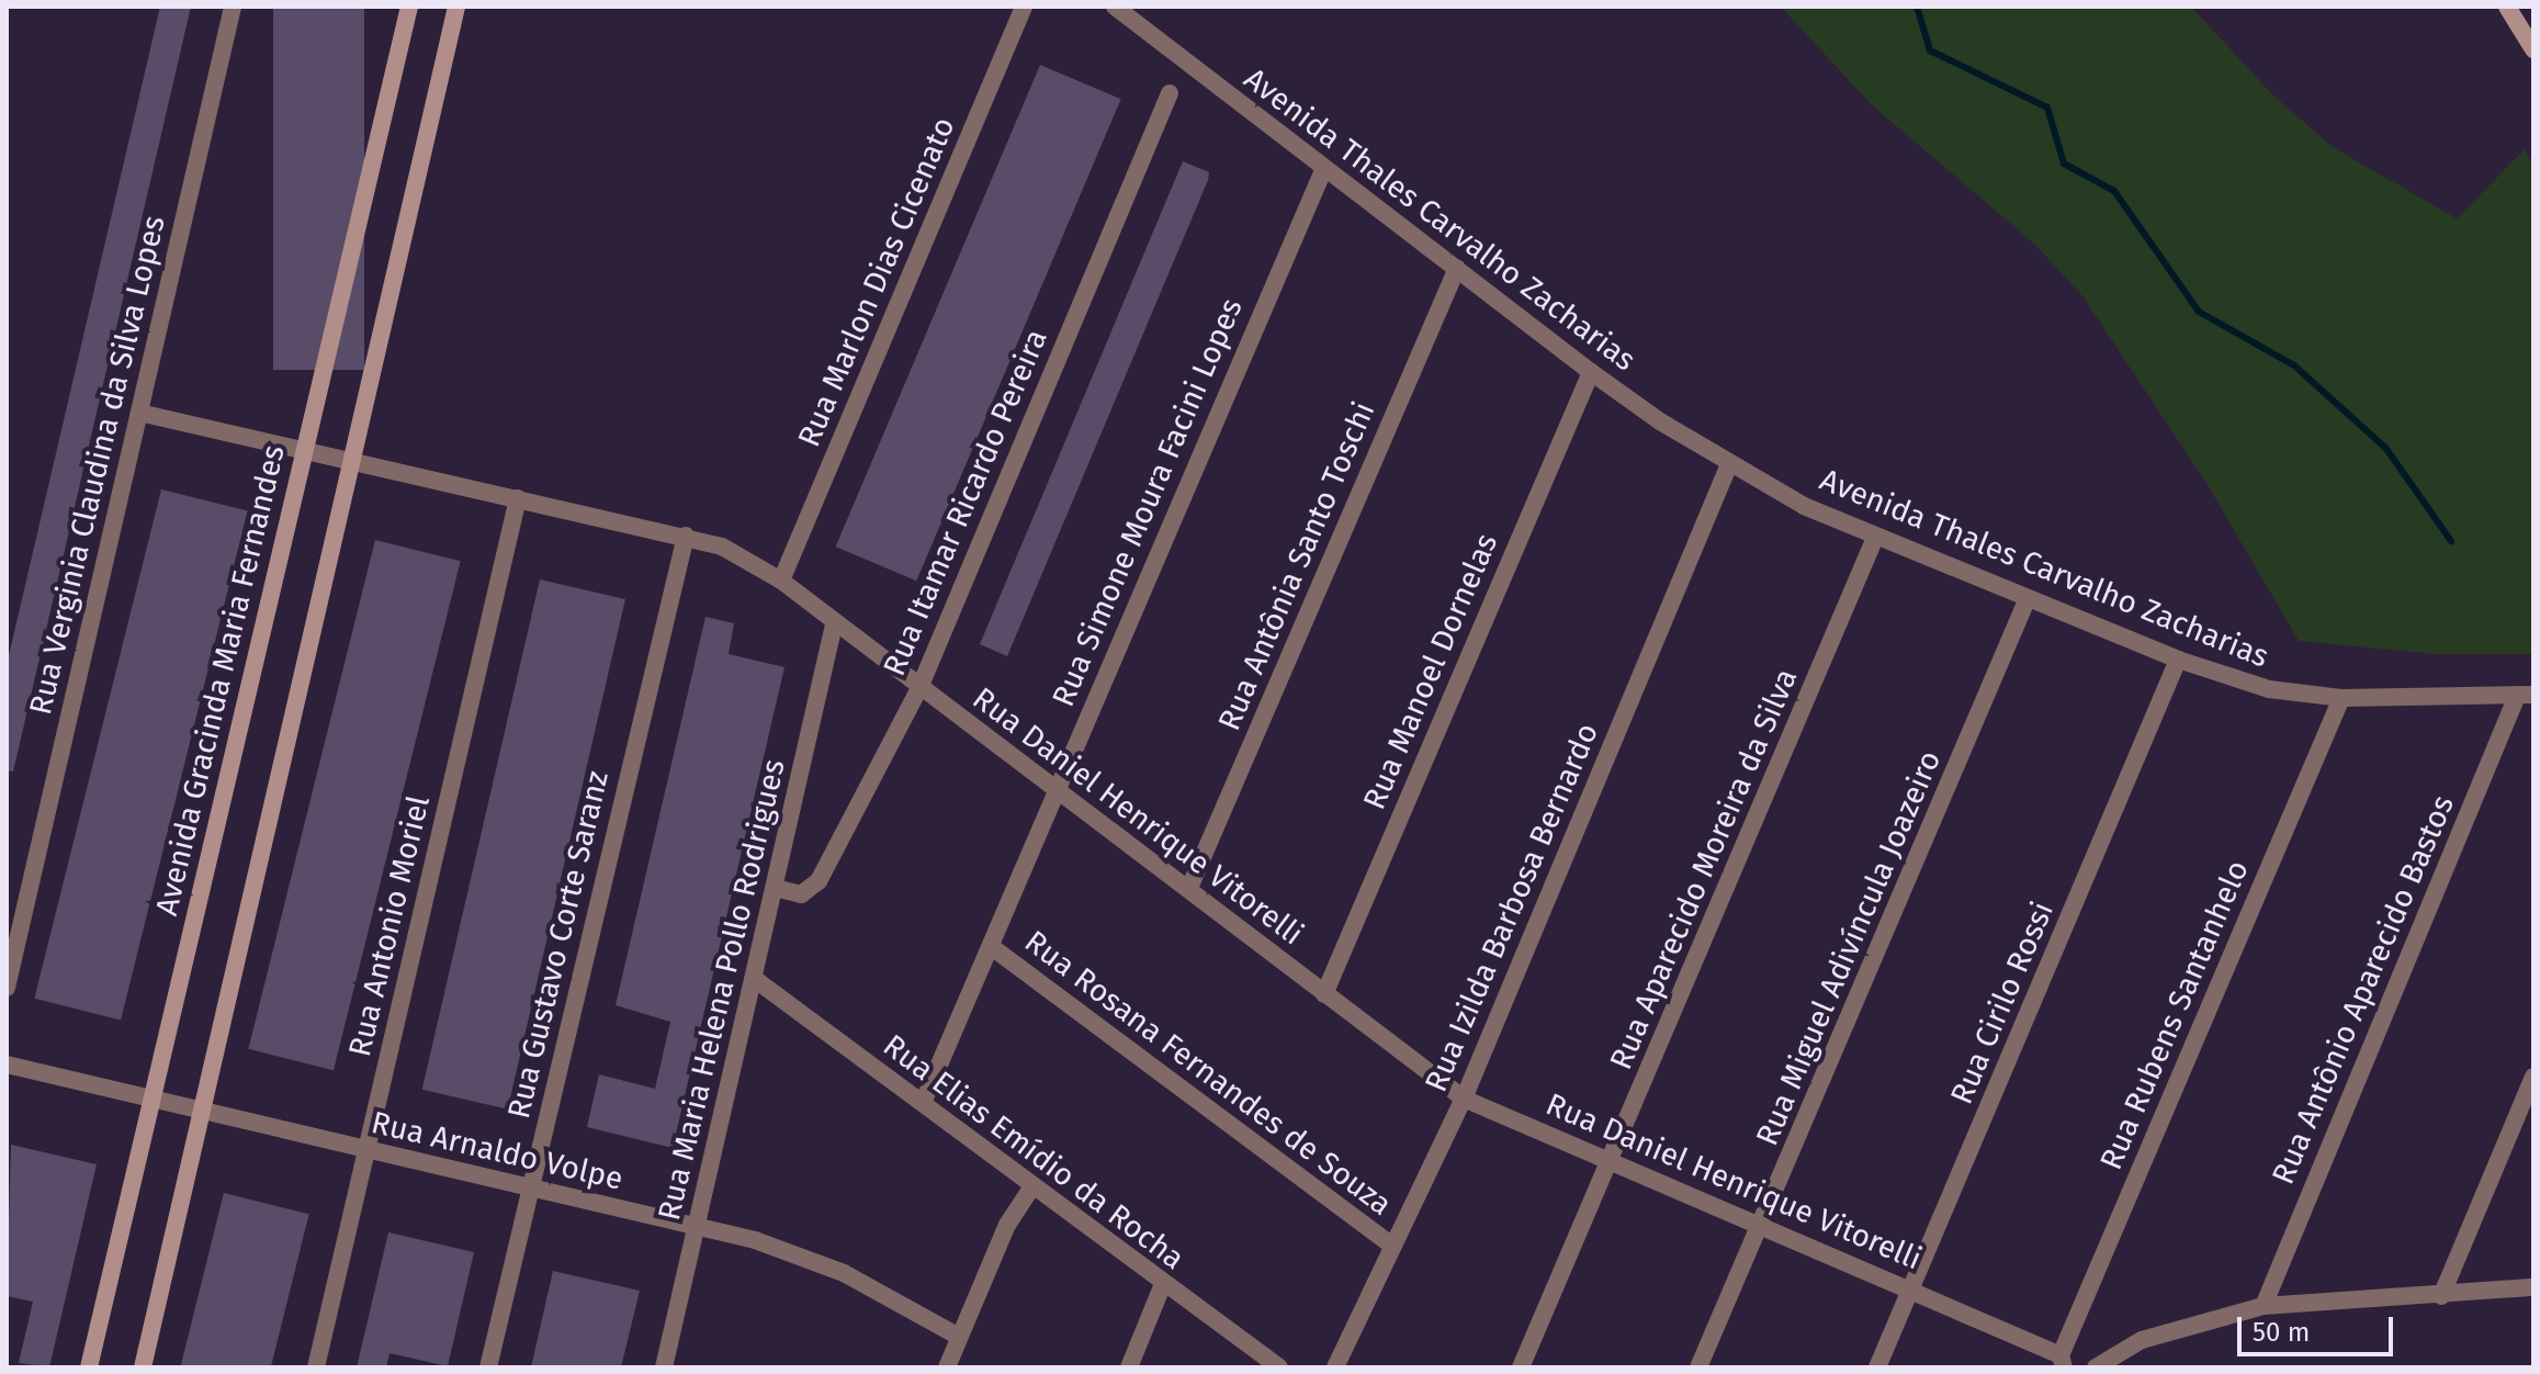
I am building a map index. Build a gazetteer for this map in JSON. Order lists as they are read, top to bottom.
{
  "streets": {
    "street": [
      "Avenida Thales Carvalho Zacharias",
      "Rua Marlon Dias Cicenato",
      "Rua Verginia Claudina da Silva Lopes",
      "Rua Itamar Ricardo Pereira",
      "Rua Simone Moura Facini Lopes",
      "Rua Antônia Santo Toschi",
      "Rua Manoel Dornelas",
      "Avenida Gracinda Maria Fernandes",
      "Rua Daniel Henrique Vitorelli",
      "Rua Aparecido Moreira da Silva",
      "Rua Izilda Barbosa Bernardo",
      "Rua Antonio Moriel",
      "Rua Gustavo Corte Saranz",
      "Rua Miguel Adivíncula Joazeiro",
      "Rua Maria Helena Pollo Rodrigues",
      "Rua Antônio Aparecido Bastos",
      "Rua Cirilo Rossi",
      "Rua Rubens Santanhelo",
      "Rua Rosana Fernandes de Souza",
      "Rua Arnaldo Volpe",
      "Rua Elias Emídio da Rocha"
    ]
  },
  "crossings": [
    ["Avenida Thales Carvalho Zacharias", "Rua Simone Moura Facini Lopes"],
    ["Avenida Thales Carvalho Zacharias", "Rua Antônia Santo Toschi"],
    ["Avenida Thales Carvalho Zacharias", "Rua Manoel Dornelas"],
    ["Avenida Thales Carvalho Zacharias", "Rua Aparecido Moreira da Silva"],
    ["Avenida Thales Carvalho Zacharias", "Rua Izilda Barbosa Bernardo"],
    ["Avenida Thales Carvalho Zacharias", "Rua Miguel Adivíncula Joazeiro"],
    ["Avenida Thales Carvalho Zacharias", "Rua Antônio Aparecido Bastos"],
    ["Avenida Thales Carvalho Zacharias", "Rua Cirilo Rossi"],
    ["Avenida Thales Carvalho Zacharias", "Rua Rubens Santanhelo"],
    ["Rua Marlon Dias Cicenato", "Rua Daniel Henrique Vitorelli"],
    ["Rua Verginia Claudina da Silva Lopes", "Rua Daniel Henrique Vitorelli"],
    ["Rua Itamar Ricardo Pereira", "Rua Daniel Henrique Vitorelli"],
    ["Rua Itamar Ricardo Pereira", "Rua Maria Helena Pollo Rodrigues"],
    ["Rua Simone Moura Facini Lopes", "Rua Daniel Henrique Vitorelli"],
    ["Rua Simone Moura Facini Lopes", "Rua Rosana Fernandes de Souza"],
    ["Rua Simone Moura Facini Lopes", "Rua Elias Emídio da Rocha"],
    ["Rua Antônia Santo Toschi", "Rua Daniel Henrique Vitorelli"],
    ["Rua Manoel Dornelas", "Rua Daniel Henrique Vitorelli"],
    ["Avenida Gracinda Maria Fernandes", "Rua Daniel Henrique Vitorelli"],
    ["Avenida Gracinda Maria Fernandes", "Rua Arnaldo Volpe"],
    ["Rua Daniel Henrique Vitorelli", "Rua Aparecido Moreira da Silva"],
    ["Rua Daniel Henrique Vitorelli", "Rua Izilda Barbosa Bernardo"],
    ["Rua Daniel Henrique Vitorelli", "Rua Antonio Moriel"],
    ["Rua Daniel Henrique Vitorelli", "Rua Gustavo Corte Saranz"],
    ["Rua Daniel Henrique Vitorelli", "Rua Miguel Adivíncula Joazeiro"],
    ["Rua Daniel Henrique Vitorelli", "Rua Maria Helena Pollo Rodrigues"],
    ["Rua Daniel Henrique Vitorelli", "Rua Cirilo Rossi"],
    ["Rua Daniel Henrique Vitorelli", "Rua Rubens Santanhelo"],
    ["Rua Izilda Barbosa Bernardo", "Rua Rosana Fernandes de Souza"],
    ["Rua Antonio Moriel", "Rua Arnaldo Volpe"],
    ["Rua Gustavo Corte Saranz", "Rua Arnaldo Volpe"],
    ["Rua Maria Helena Pollo Rodrigues", "Rua Arnaldo Volpe"],
    ["Rua Maria Helena Pollo Rodrigues", "Rua Elias Emídio da Rocha"]
  ],
  "scale_bar": "50 m"
}
